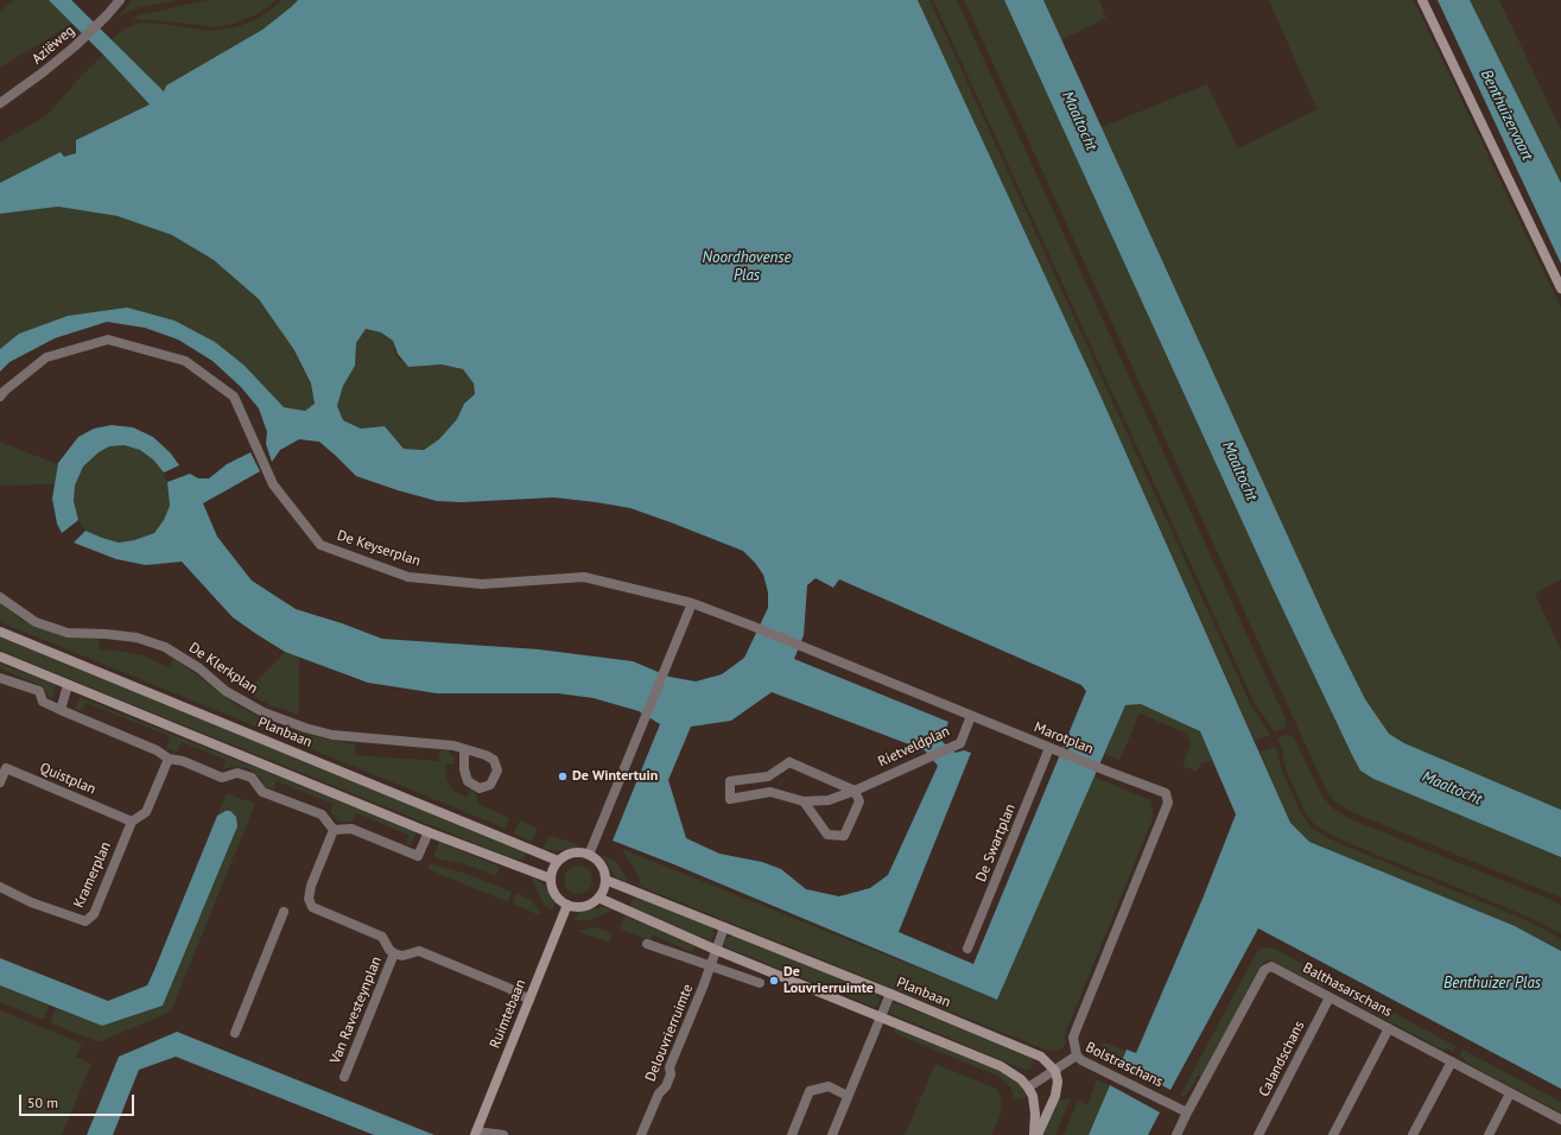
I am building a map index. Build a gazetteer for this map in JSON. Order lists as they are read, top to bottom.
{
  "streets": {
    "street": [
      "Aziëweg",
      "De Keyserplan",
      "De Klerkplan",
      "Planbaan",
      "Marotplan",
      "Rietveldplan",
      "Quistplan",
      "De Swartplan",
      "Kramerplan",
      "Balthasarschans",
      "Van Ravesteynplan",
      "Ruimtebaan",
      "Delouvrierruimte",
      "Calandschans",
      "Bolstraschans"
    ]
  },
  "crossings": [
    ["De Keyserplan", "Marotplan"],
    ["Planbaan", "Ruimtebaan"],
    ["Planbaan", "Delouvrierruimte"],
    ["Planbaan", "Bolstraschans"],
    ["Marotplan", "Rietveldplan"],
    ["Marotplan", "De Swartplan"],
    ["Marotplan", "Bolstraschans"],
    ["Quistplan", "Kramerplan"],
    ["Balthasarschans", "Calandschans"],
    ["Balthasarschans", "Bolstraschans"],
    ["Van Ravesteynplan", "Ruimtebaan"]
  ],
  "water": [
    "Benthuizervaart",
    "Maaltocht",
    "Noordhovense Plas",
    "Benthuizer Plas"
  ],
  "places": ["De Wintertuin", "De Louvrierruimte"],
  "scale_bar": "50 m"
}
